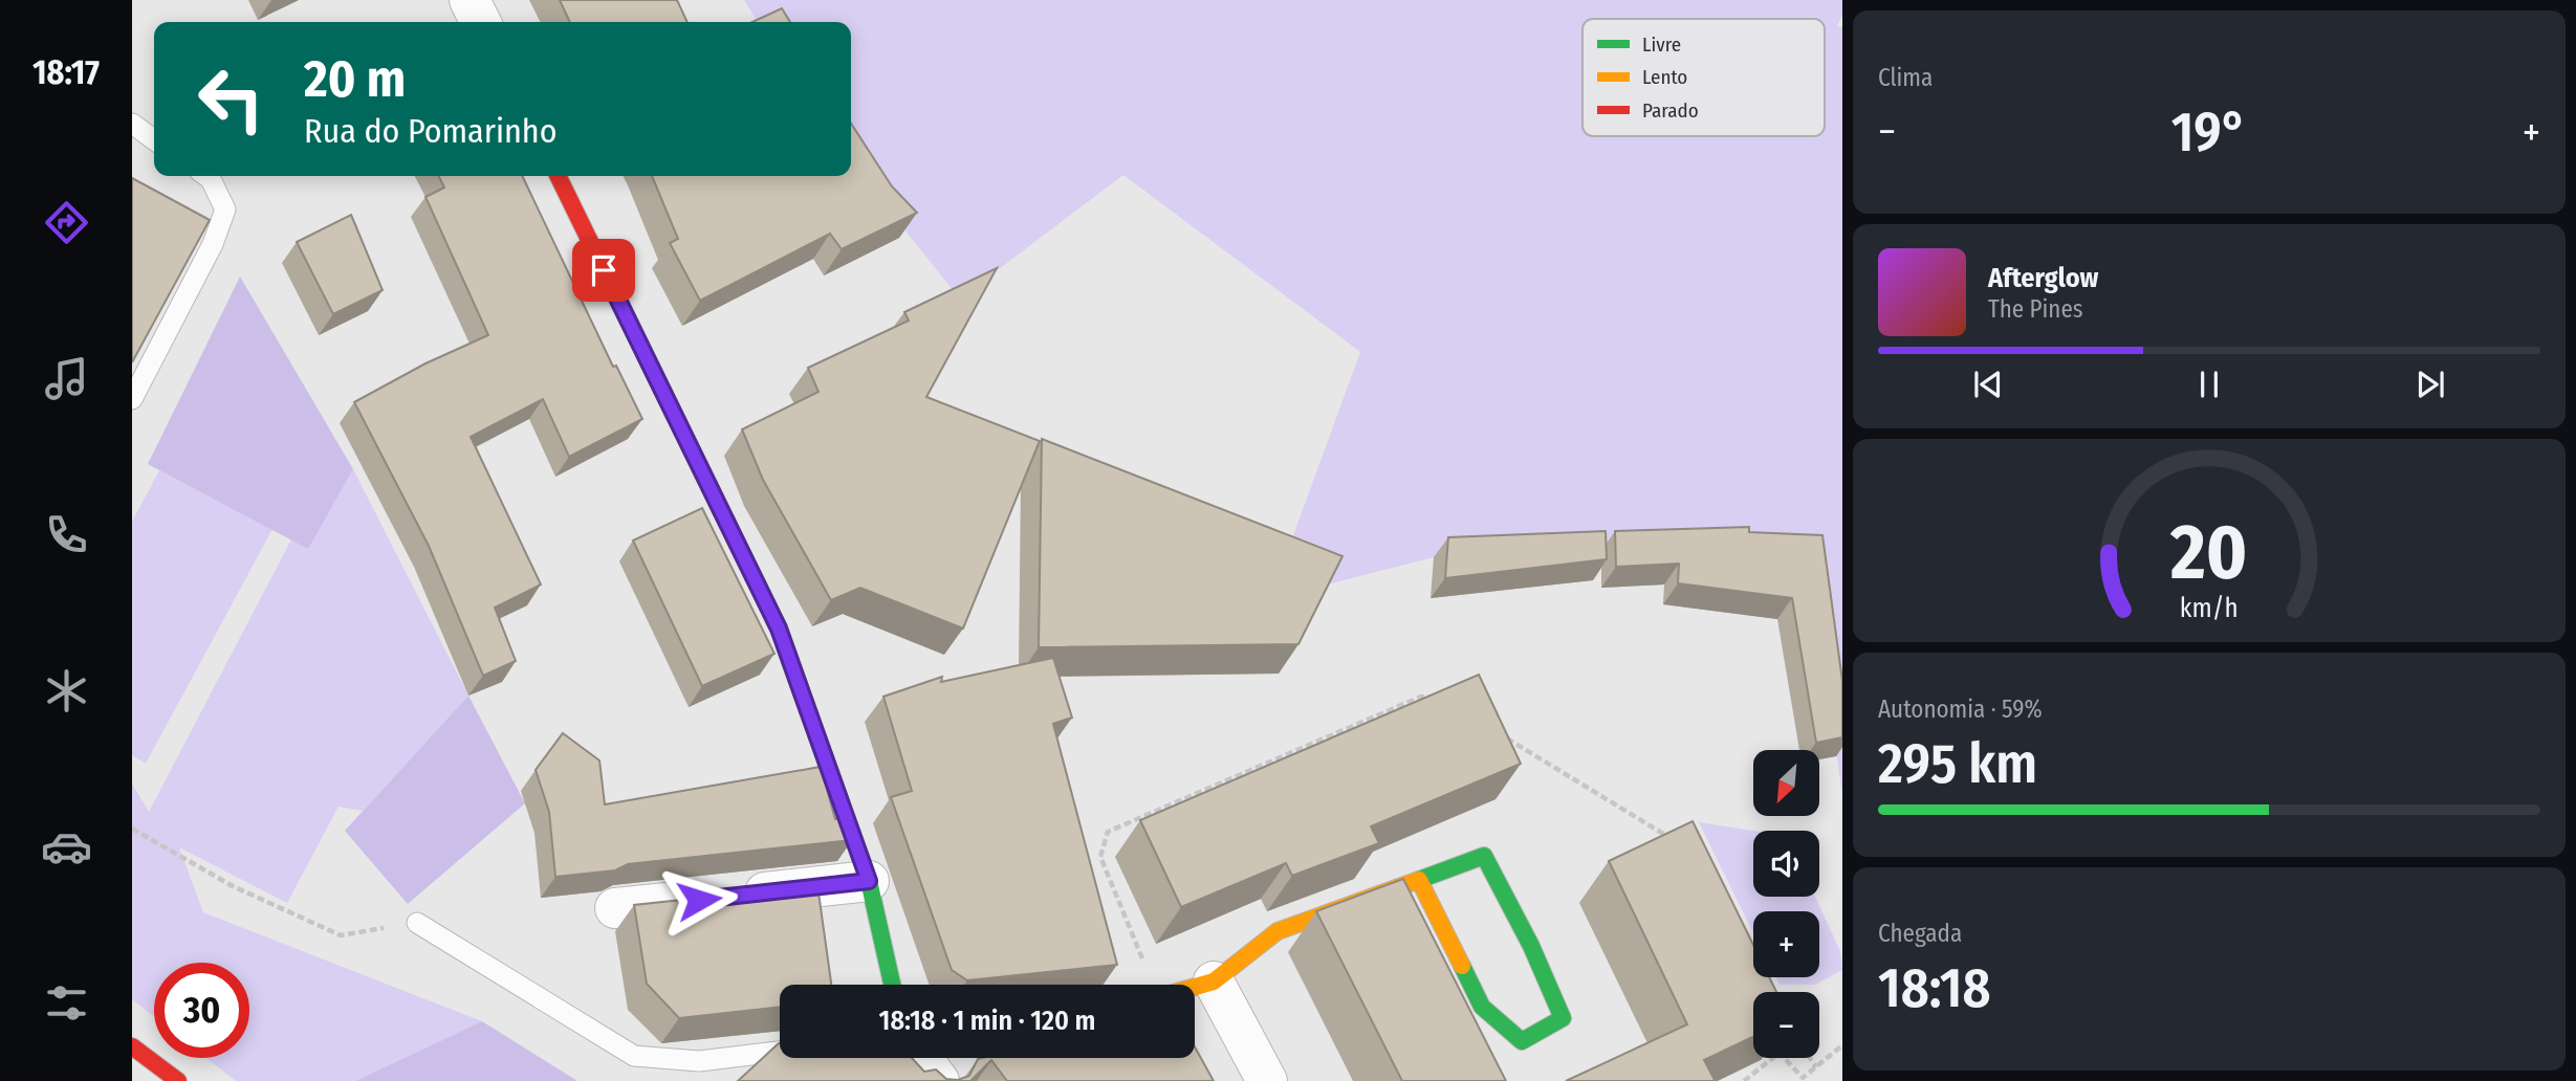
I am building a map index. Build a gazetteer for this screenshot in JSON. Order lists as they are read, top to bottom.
{
  "legend": ["Livre", "Lento", "Parado"],
  "north": "bottom left",
  "page": {
    "tabs": "18:17",
    "tile": [
      "Clima",
      ["Autonomia · 59%", "295 km"],
      ["Chegada", "18:18"]
    ],
    "turn": ["20 m", "Rua do Pomarinho"],
    "heat": ["−", "19°", "+"],
    "song": ["Afterglow", "The Pines"],
    "map_buttons": ["+", "−"],
    "limit": "30",
    "trip": "18:18 · 1 min · 120 m",
    "gauge": ["20", "km/h"]
  }
}
